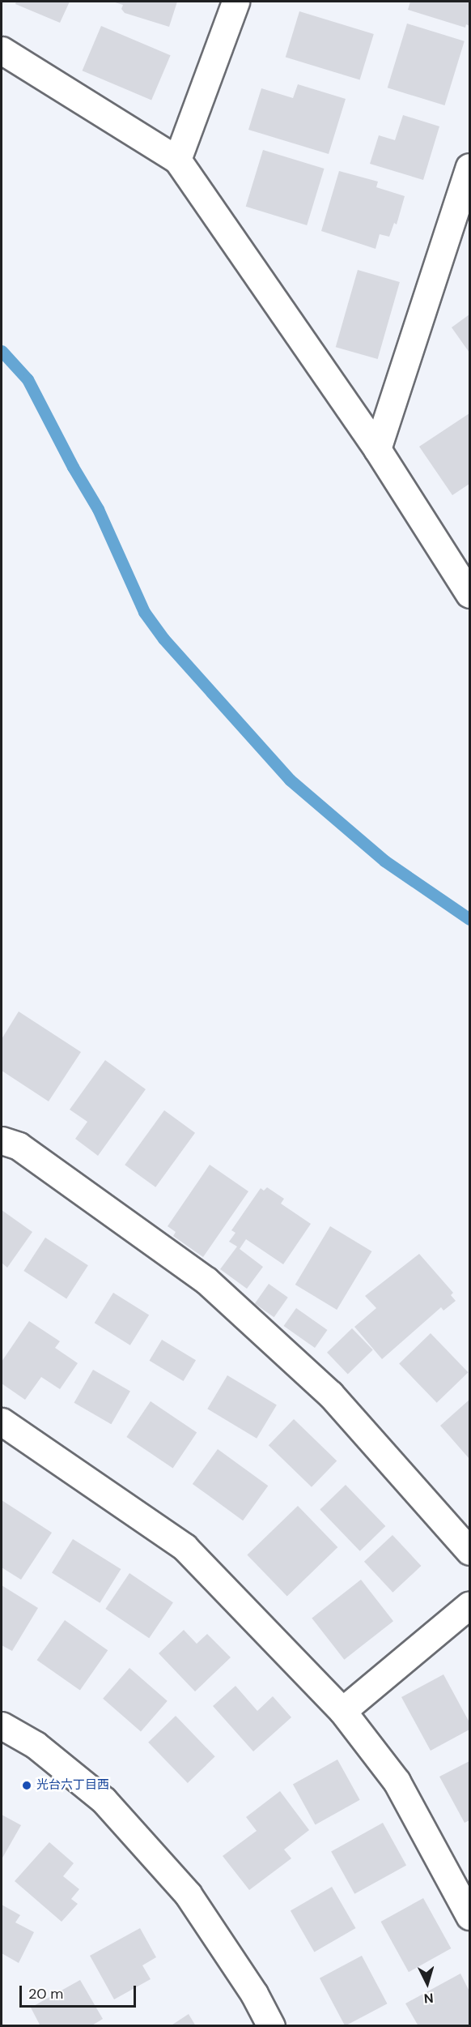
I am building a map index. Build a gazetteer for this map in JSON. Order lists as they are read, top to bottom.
{
  "places": ["光台六丁目西"],
  "scale_bar": "20 m",
  "north": "bottom"
}
